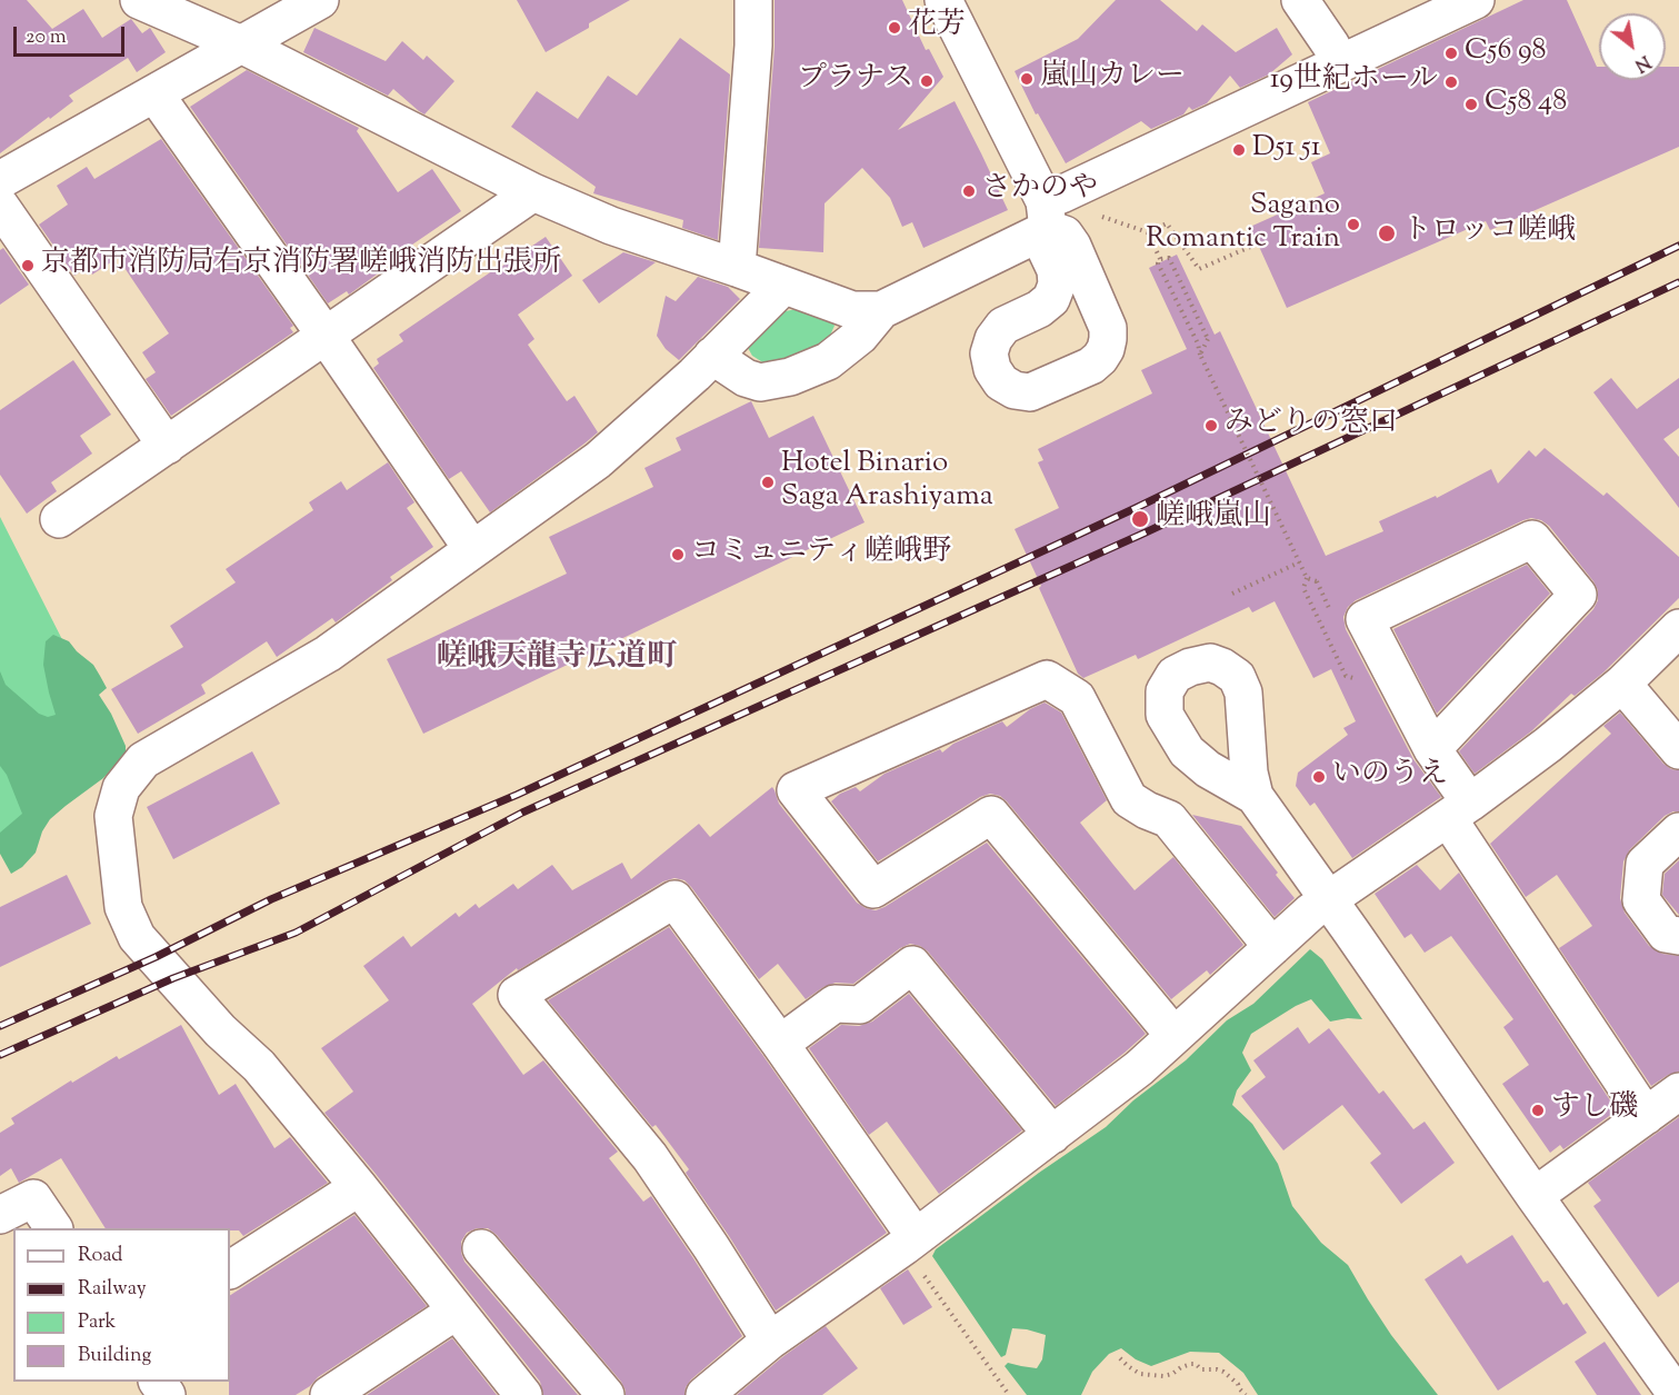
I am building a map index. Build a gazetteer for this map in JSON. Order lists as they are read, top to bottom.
{
  "districts": ["嵯峨天龍寺広道町"],
  "places": [
    "花芳",
    "C56 98",
    "嵐山カレー",
    "プラナス",
    "19世紀ホール",
    "C58 48",
    "D51 51",
    "さかのや",
    "Sagano Romantic Train",
    "トロッコ嵯峨",
    "京都市消防局右京消防署嵯峨消防出張所",
    "みどりの窓口",
    "Hotel Binario Saga Arashiyama",
    "嵯峨嵐山",
    "コミュニティ嵯峨野",
    "いのうえ",
    "すし磯"
  ],
  "legend": [
    "Road",
    "Railway",
    "Park",
    "Building"
  ],
  "scale_bar": "20 m",
  "north": "bottom right"
}
